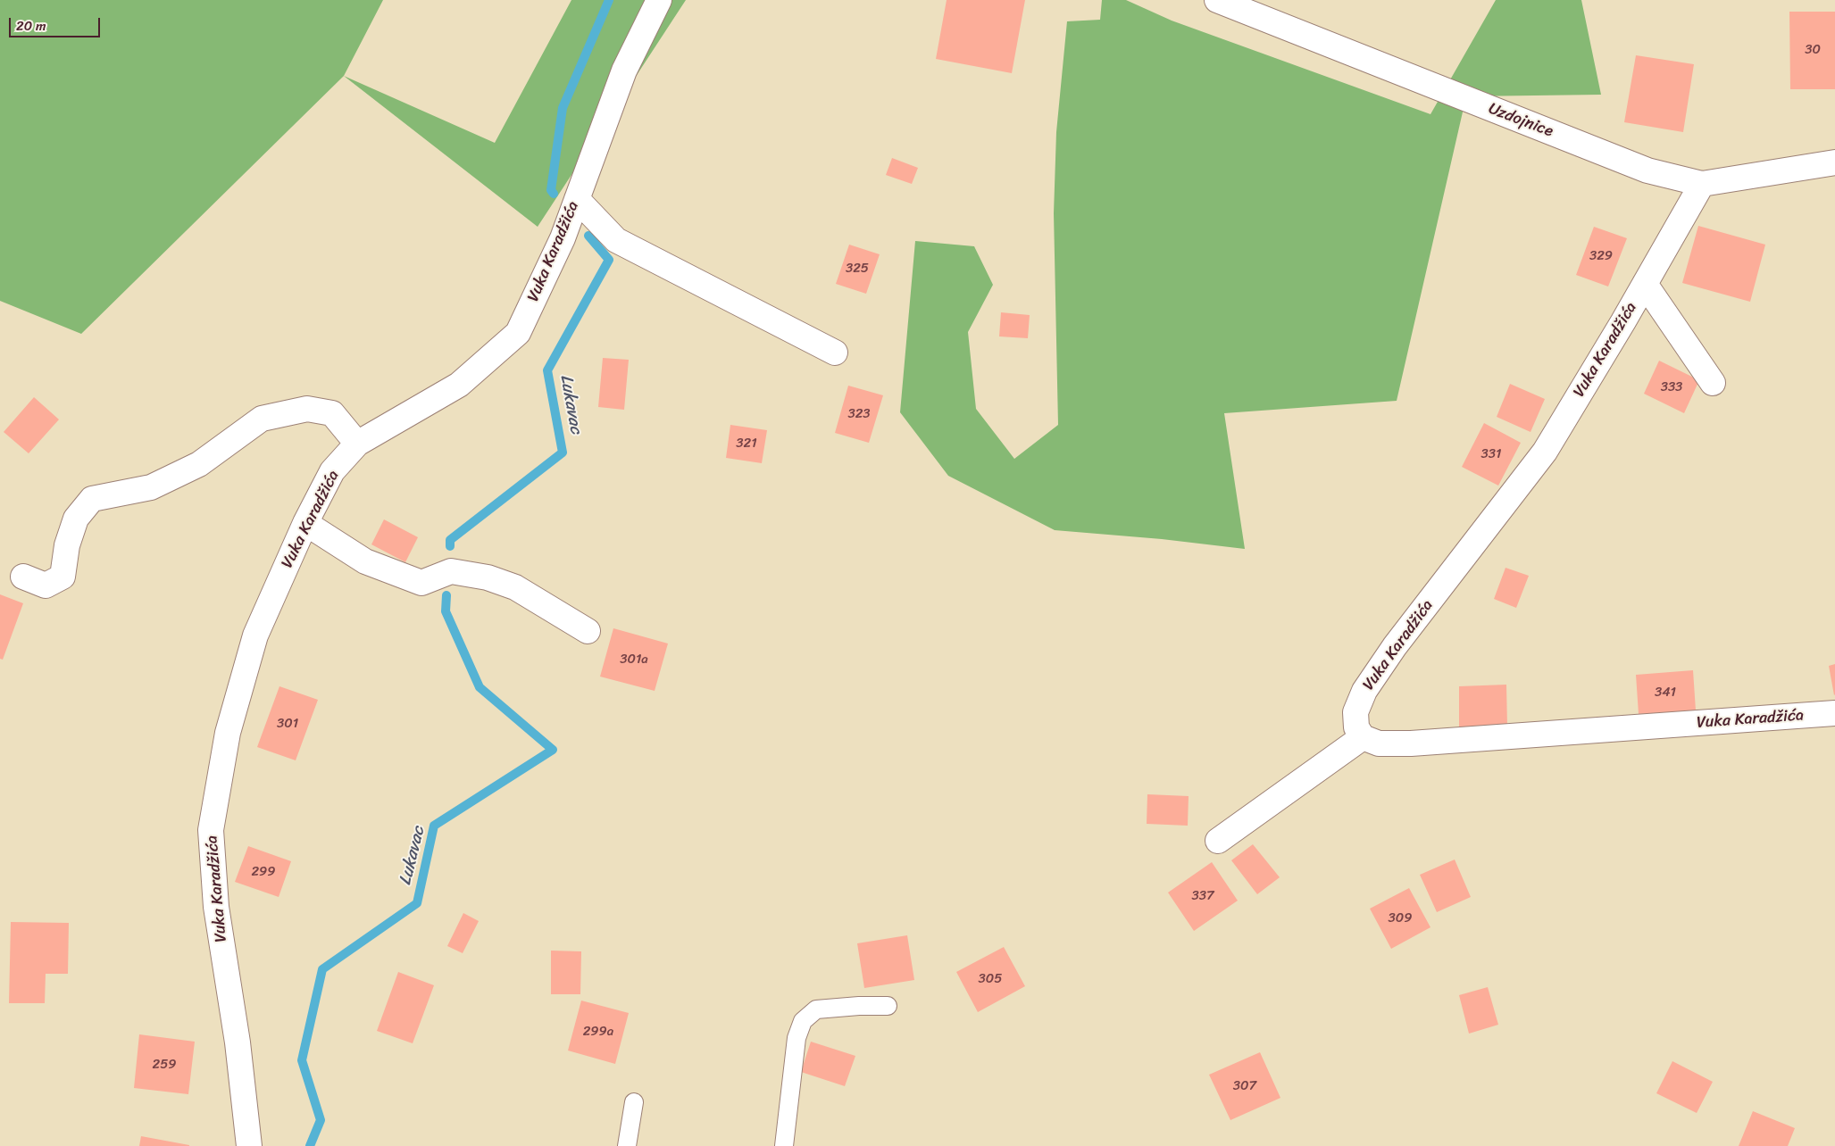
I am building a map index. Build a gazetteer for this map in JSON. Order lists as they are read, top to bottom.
{
  "streets": {
    "street": ["Uzdojnice", "Vuka Karadžića"]
  },
  "crossings": [
    ["Uzdojnice", "Vuka Karadžića"]
  ],
  "water": ["Lukavac"],
  "house_numbers": [
    "30",
    "329",
    "325",
    "333",
    "323",
    "321",
    "331",
    "301a",
    "341",
    "301",
    "299",
    "337",
    "309",
    "305",
    "299a",
    "259",
    "307"
  ],
  "scale_bar": "20 m"
}
